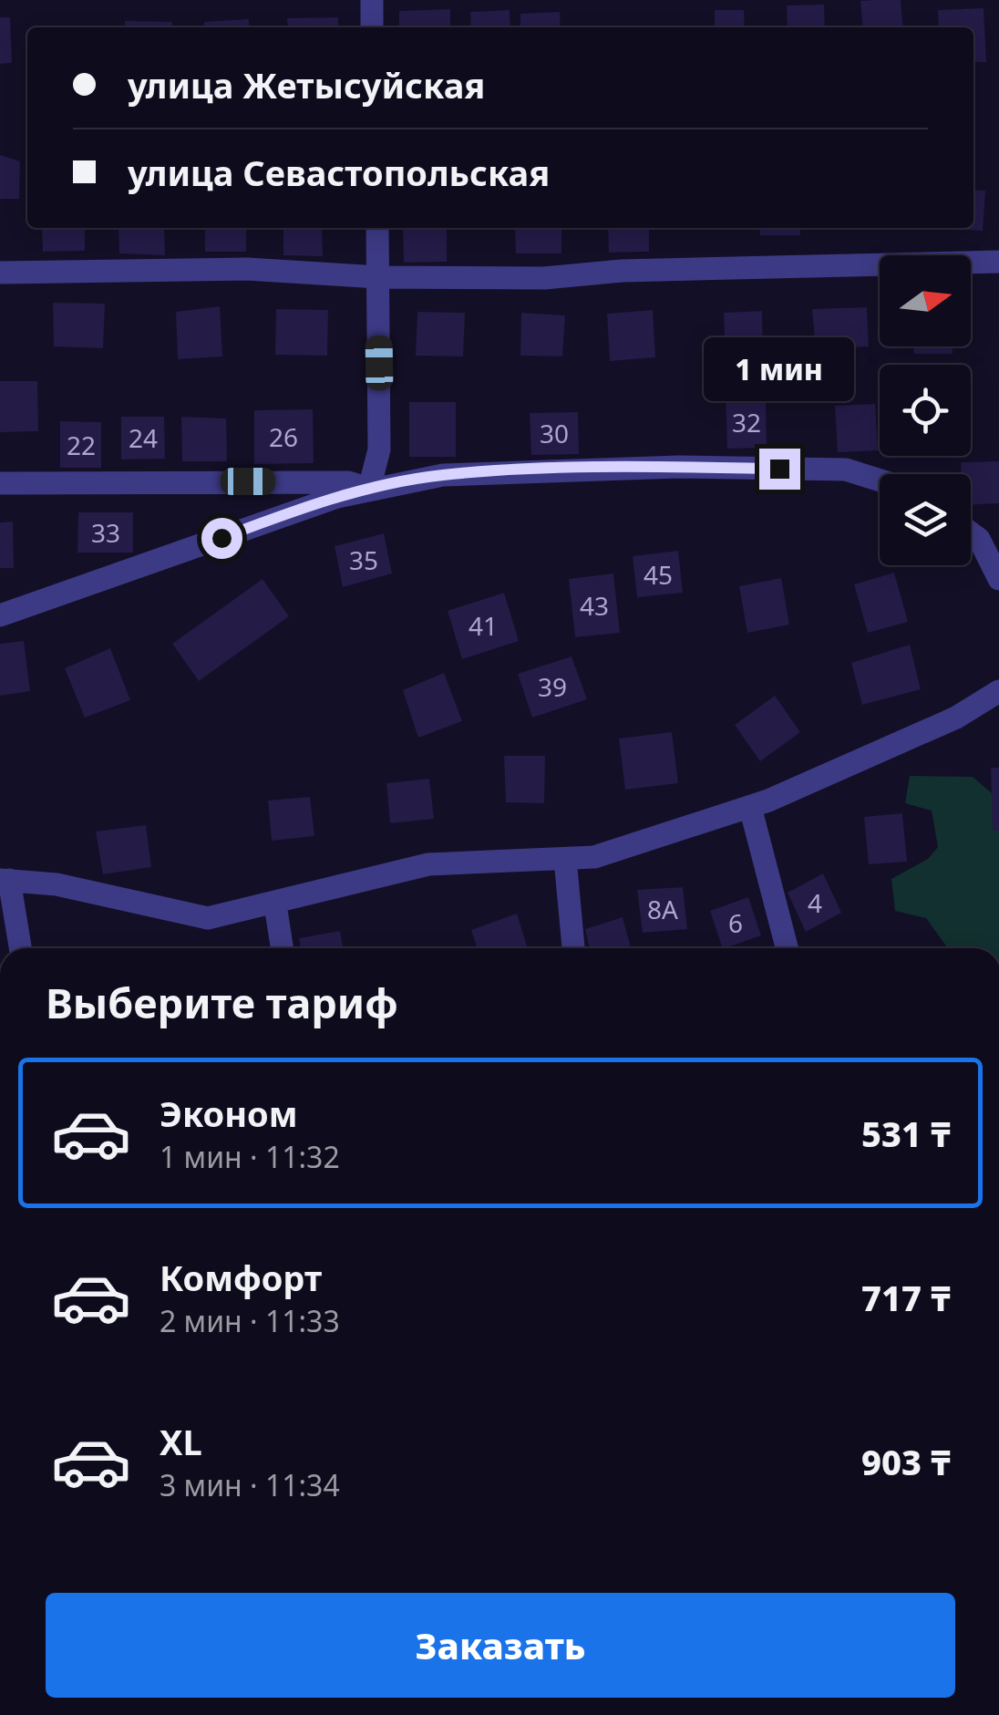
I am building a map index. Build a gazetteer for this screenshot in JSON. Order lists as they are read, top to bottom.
{
  "house_numbers": [
    "32",
    "30",
    "26",
    "24",
    "22",
    "33",
    "35",
    "45",
    "43",
    "41",
    "39",
    "4",
    "8А",
    "6"
  ],
  "north": "right",
  "page": {
    "banner": ["улица Жетысуйская", "улица Севастопольская"],
    "bubble": "1 мин",
    "heading": "Выберите тариф",
    "list": [
      {
        "name": "Эконом",
        "note": "1 мин · 11:32",
        "value": "531 ₸"
      },
      {
        "name": "Комфорт",
        "note": "2 мин · 11:33",
        "value": "717 ₸"
      },
      {
        "name": "XL",
        "note": "3 мин · 11:34",
        "value": "903 ₸"
      }
    ],
    "buttons": "Заказать"
  }
}
